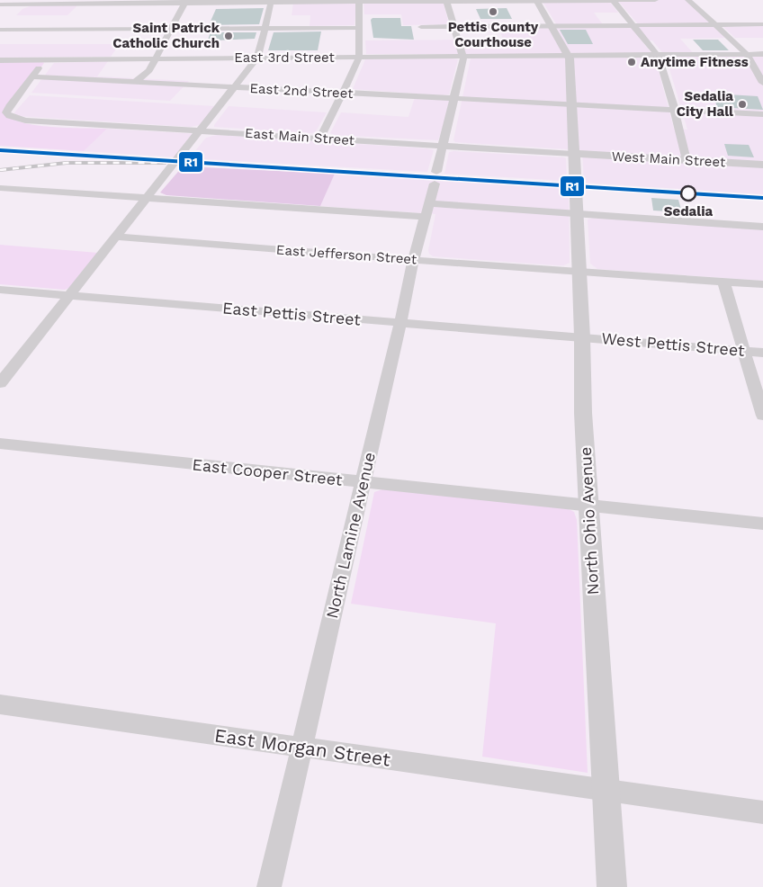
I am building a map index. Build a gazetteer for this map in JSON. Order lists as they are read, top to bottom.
{
  "streets": {
    "main road": ["West Main Street", "North Ohio Avenue"],
    "street": [
      "East 3rd Street",
      "East 2nd Street",
      "East Main Street",
      "East Jefferson Street",
      "East Pettis Street",
      "West Pettis Street",
      "East Cooper Street",
      "North Lamine Avenue",
      "East Morgan Street"
    ]
  },
  "crossings": [
    ["East 3rd Street", "North Ohio Avenue"],
    ["East 3rd Street", "North Lamine Avenue"],
    ["East 2nd Street", "East Main Street"],
    ["East 2nd Street", "North Ohio Avenue"],
    ["East 2nd Street", "North Lamine Avenue"],
    ["East Main Street", "West Main Street"],
    ["East Main Street", "North Ohio Avenue"],
    ["East Main Street", "North Lamine Avenue"],
    ["West Main Street", "North Ohio Avenue"],
    ["East Jefferson Street", "North Ohio Avenue"],
    ["East Jefferson Street", "North Lamine Avenue"],
    ["East Pettis Street", "West Pettis Street"],
    ["East Pettis Street", "North Ohio Avenue"],
    ["East Pettis Street", "North Lamine Avenue"],
    ["West Pettis Street", "North Ohio Avenue"],
    ["East Cooper Street", "North Ohio Avenue"],
    ["East Cooper Street", "North Lamine Avenue"],
    ["North Ohio Avenue", "East Morgan Street"],
    ["North Lamine Avenue", "East Morgan Street"]
  ],
  "places": [
    "Pettis County Courthouse",
    "Saint Patrick Catholic Church",
    "Anytime Fitness",
    "Sedalia City Hall",
    "Sedalia"
  ],
  "lines": ["transit line R1"]
}
